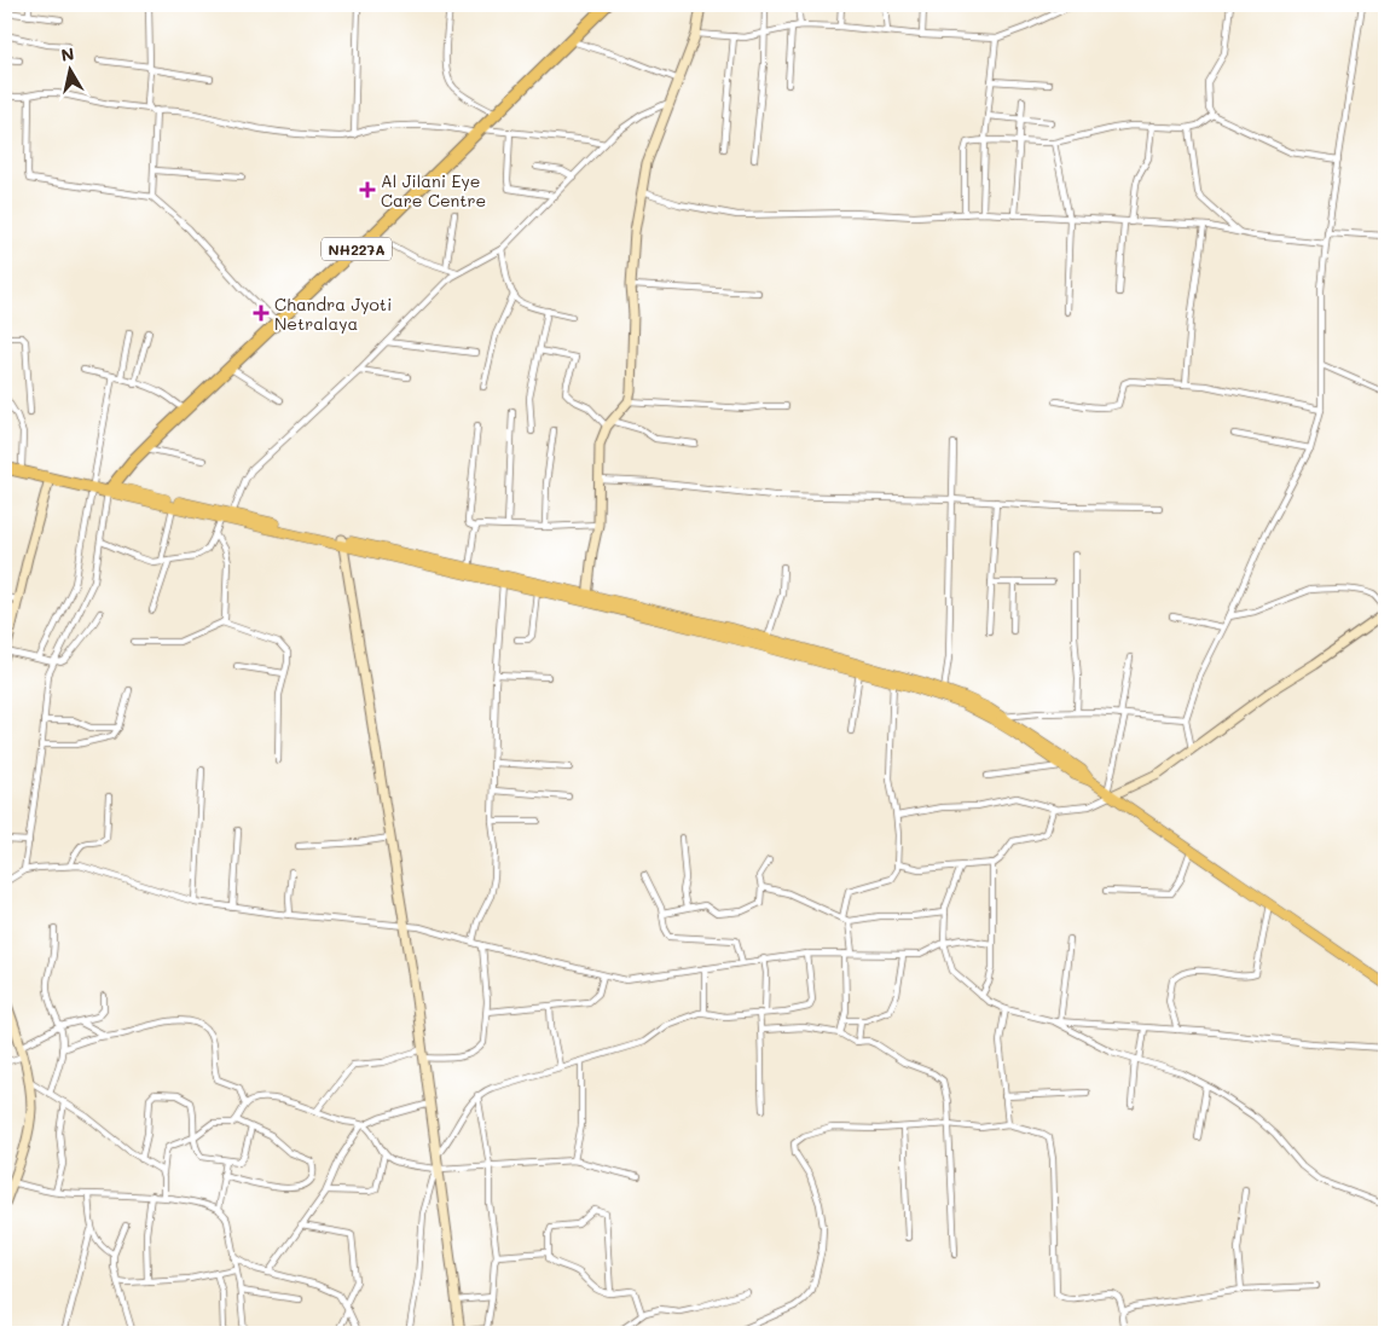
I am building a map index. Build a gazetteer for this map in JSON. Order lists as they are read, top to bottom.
{
  "streets": {
    "highway": ["NH227A"]
  },
  "places": {
    "health": ["Al Jilani Eye Care Centre", "Chandra Jyoti Netralaya"]
  },
  "north": "top"
}
